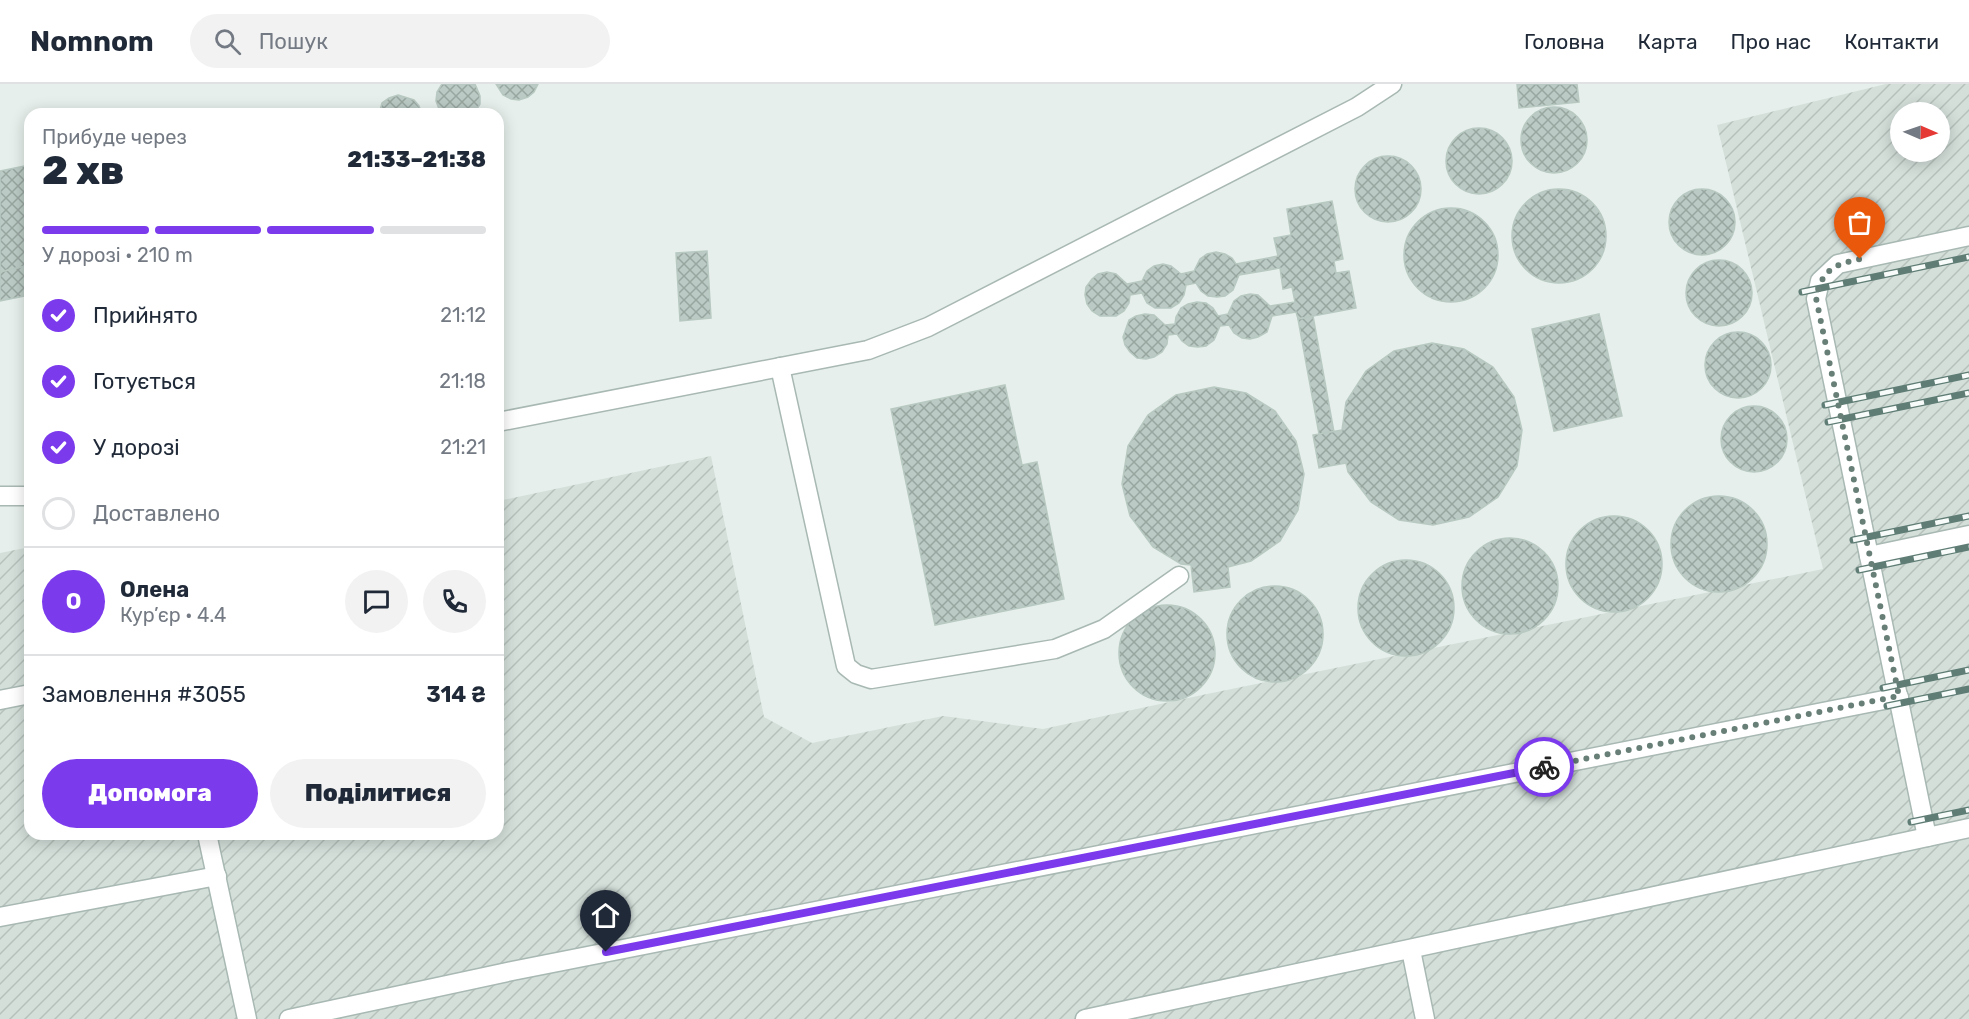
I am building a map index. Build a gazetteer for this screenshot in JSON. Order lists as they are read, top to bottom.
{
  "north": "right",
  "page": {
    "header": "Nomnom",
    "search": "Пошук",
    "nav": [
      "Головна",
      "Карта",
      "Про нас",
      "Контакти"
    ],
    "heading": ["2 хв", "Прибуде через", "21:33–21:38"],
    "panel": [
      "Олена",
      "Кур’єр · 4.4",
      "Замовлення #3055",
      "314 ₴"
    ],
    "bar": "У дорозі · 210 m",
    "list": [
      ["Прийнято", "21:12"],
      ["Готується", "21:18"],
      ["У дорозі", "21:21"],
      "Доставлено"
    ],
    "round": "О",
    "buttons": ["Допомога", "Поділитися"]
  }
}
